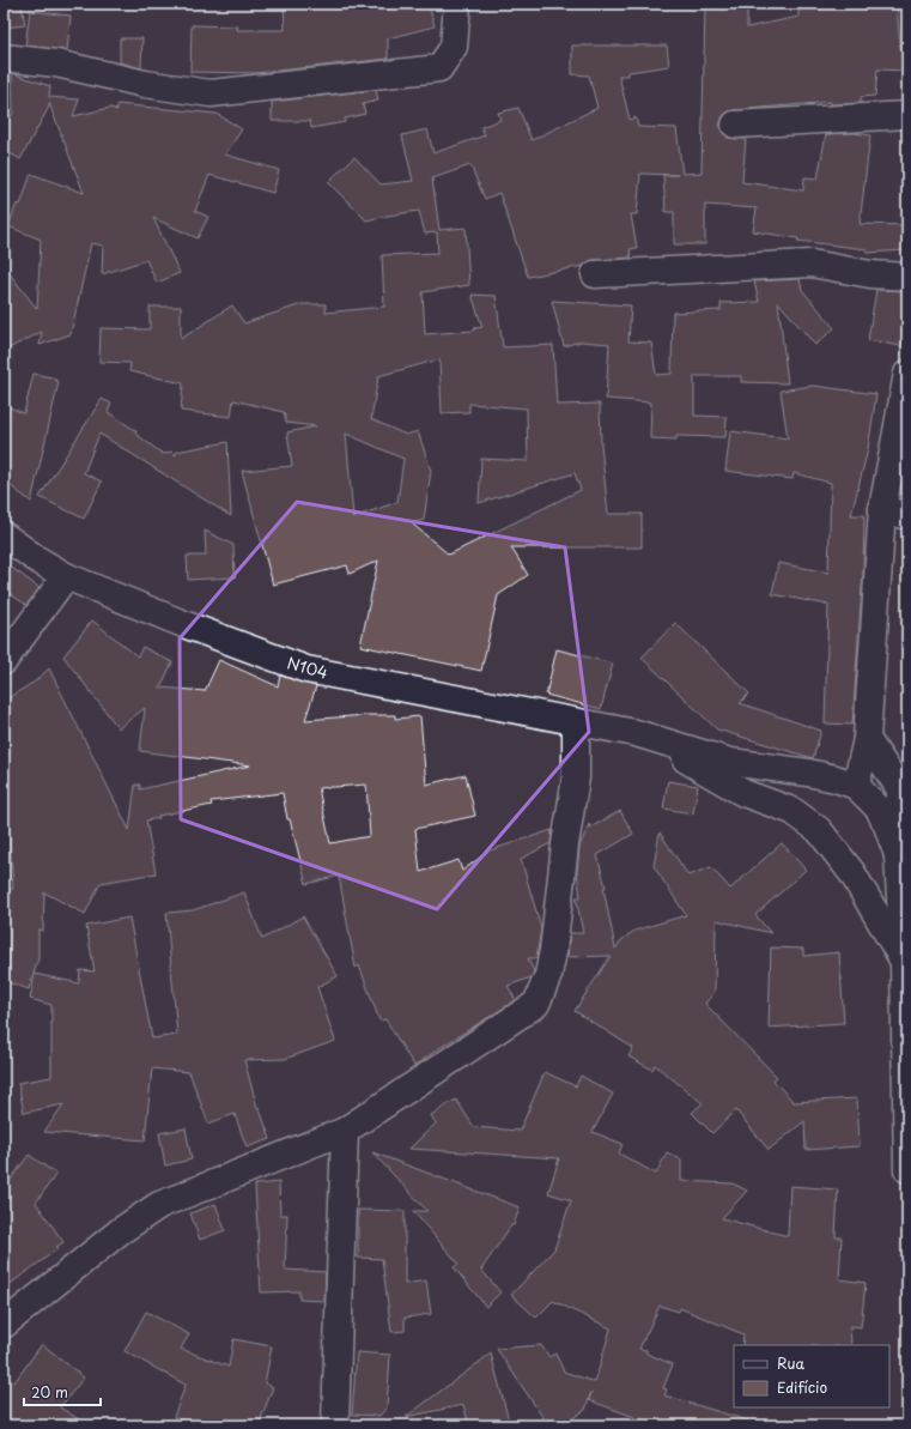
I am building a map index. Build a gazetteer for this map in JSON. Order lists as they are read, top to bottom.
{
  "streets": {
    "street": ["N104"]
  },
  "legend": ["Rua", "Edifício"],
  "scale_bar": "20 m"
}
